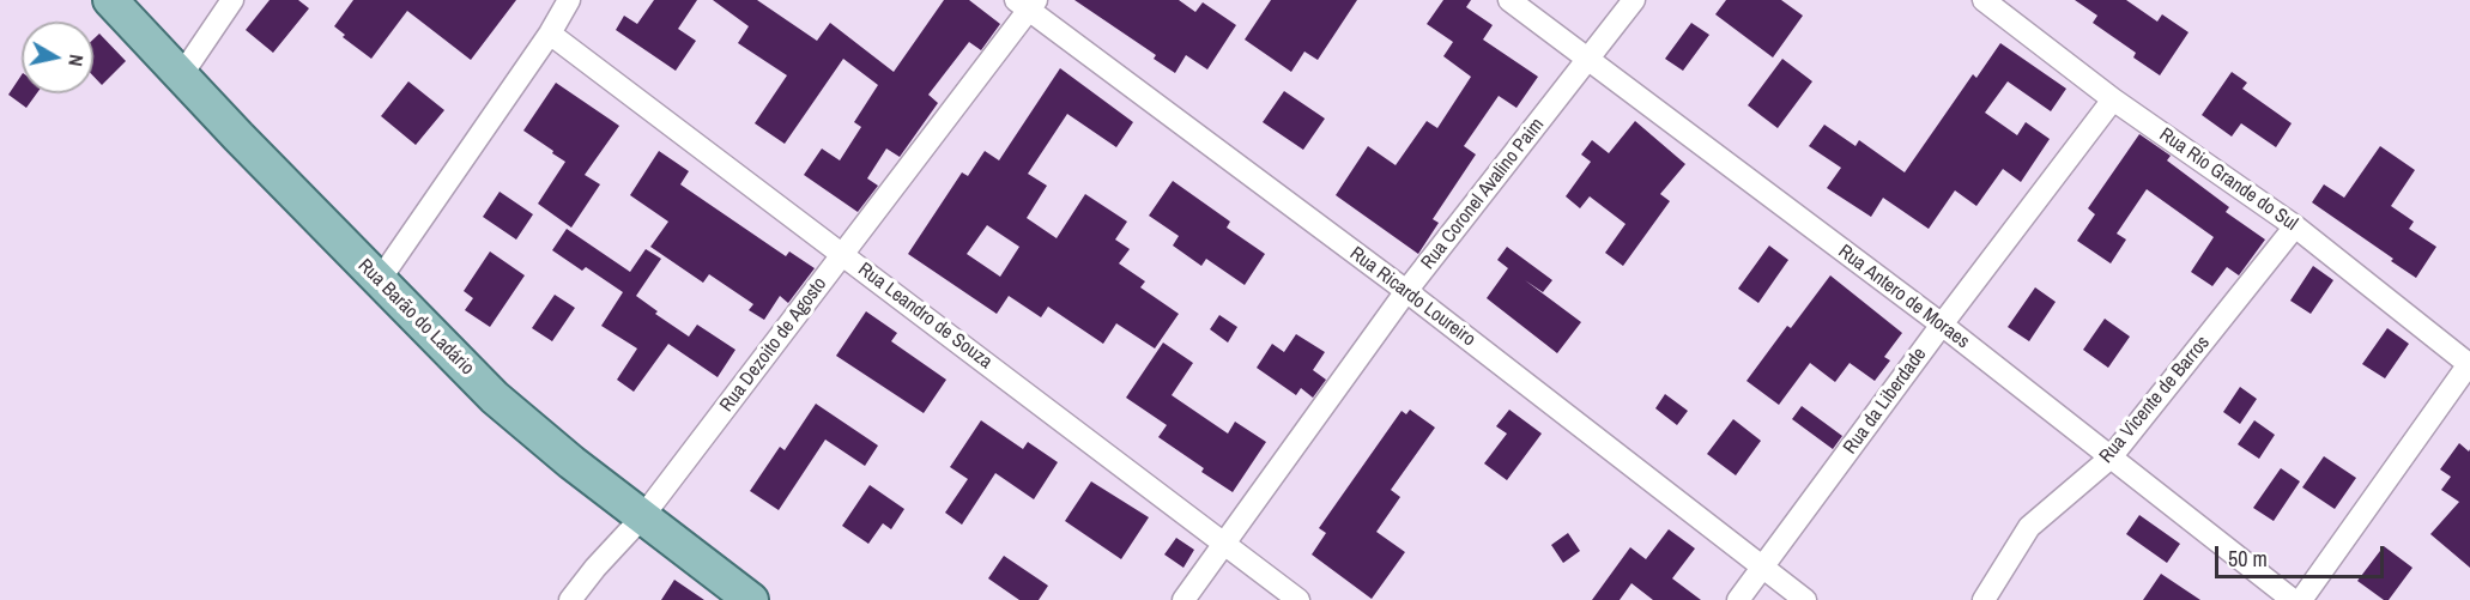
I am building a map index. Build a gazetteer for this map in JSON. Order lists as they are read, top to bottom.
{
  "streets": {
    "main road": ["Rua Barão do Ladário"],
    "street": [
      "Rua Rio Grande do Sul",
      "Rua Coronel Avalino Paim",
      "Rua Ricardo Loureiro",
      "Rua Antero de Moraes",
      "Rua Leandro de Souza",
      "Rua Dezoito de Agosto",
      "Rua Vicente de Barros",
      "Rua da Liberdade"
    ]
  },
  "crossings": [
    ["Rua Rio Grande do Sul", "Rua Vicente de Barros"],
    ["Rua Rio Grande do Sul", "Rua da Liberdade"],
    ["Rua Coronel Avalino Paim", "Rua Ricardo Loureiro"],
    ["Rua Coronel Avalino Paim", "Rua Antero de Moraes"],
    ["Rua Coronel Avalino Paim", "Rua Leandro de Souza"],
    ["Rua Ricardo Loureiro", "Rua Dezoito de Agosto"],
    ["Rua Ricardo Loureiro", "Rua da Liberdade"],
    ["Rua Antero de Moraes", "Rua Vicente de Barros"],
    ["Rua Antero de Moraes", "Rua da Liberdade"],
    ["Rua Leandro de Souza", "Rua Dezoito de Agosto"],
    ["Rua Barão do Ladário", "Rua Dezoito de Agosto"]
  ],
  "scale_bar": "50 m",
  "north": "right"
}
